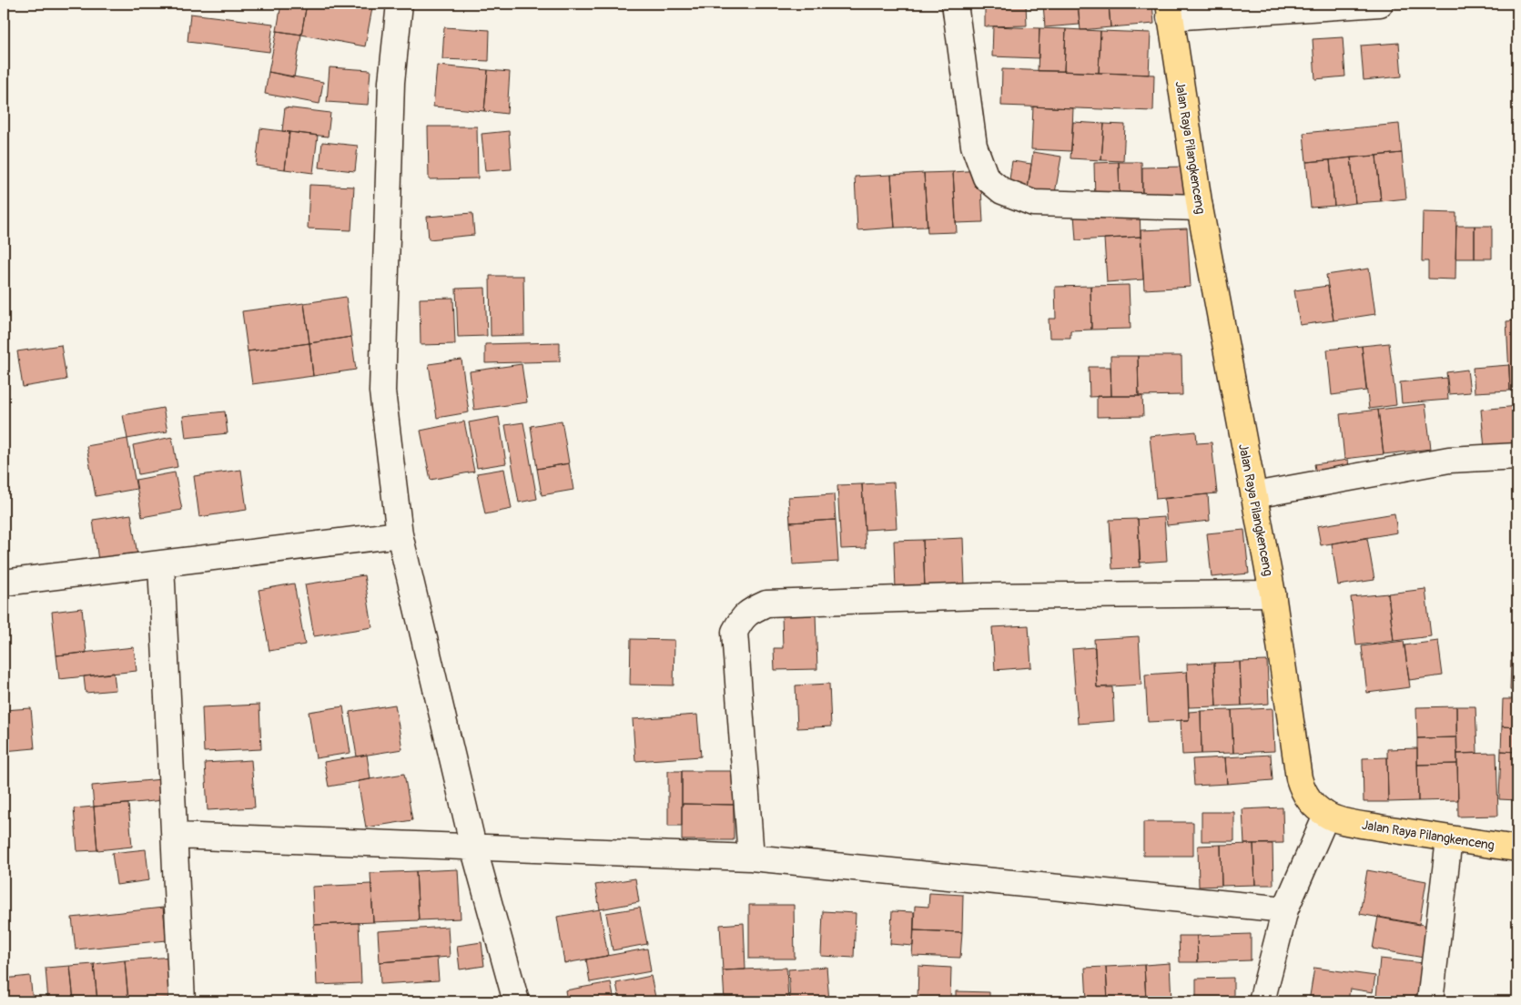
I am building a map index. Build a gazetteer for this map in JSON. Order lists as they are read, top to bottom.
{
  "streets": {
    "main road": ["Jalan Raya Pilangkenceng"]
  }
}
